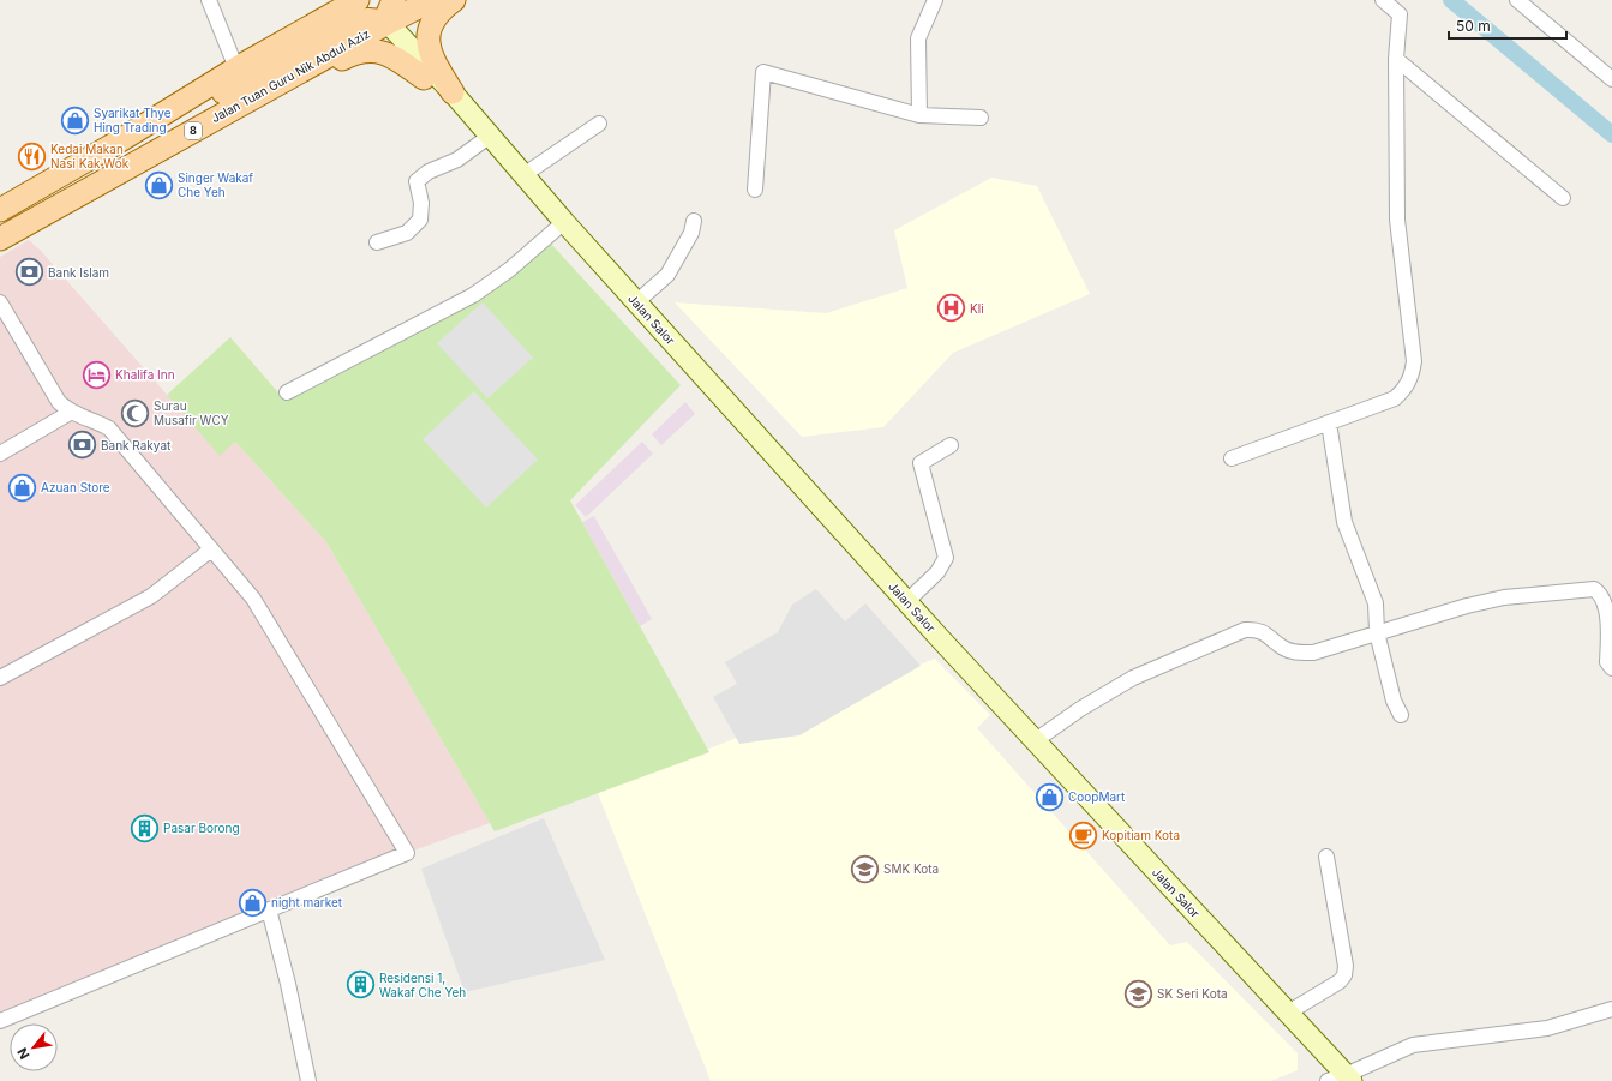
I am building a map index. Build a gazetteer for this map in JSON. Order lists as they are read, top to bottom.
{
  "streets": {
    "main road": ["Jalan Tuan Guru Nik Abdul Aziz", "8", "Jalan Salor"]
  },
  "crossings": [
    ["Jalan Tuan Guru Nik Abdul Aziz", "Jalan Salor"]
  ],
  "places": {
    "shop": [
      "Syarikat Thye Hing Trading",
      "Singer Wakaf Che Yeh",
      "Azuan Store",
      "CoopMart",
      "night market"
    ],
    "restaurant": ["Kedai Makan Nasi Kak Wok"],
    "bank": ["Bank Islam", "Bank Rakyat"],
    "hospital": ["Kli"],
    "hotel": ["Khalifa Inn"],
    "mosque": ["Surau Musafir WCY"],
    "building": ["Pasar Borong", "Residensi 1, Wakaf Che Yeh"],
    "cafe": ["Kopitiam Kota"],
    "school or university": ["SMK Kota", "SK Seri Kota"]
  },
  "scale_bar": "50 m",
  "north": "bottom left"
}
